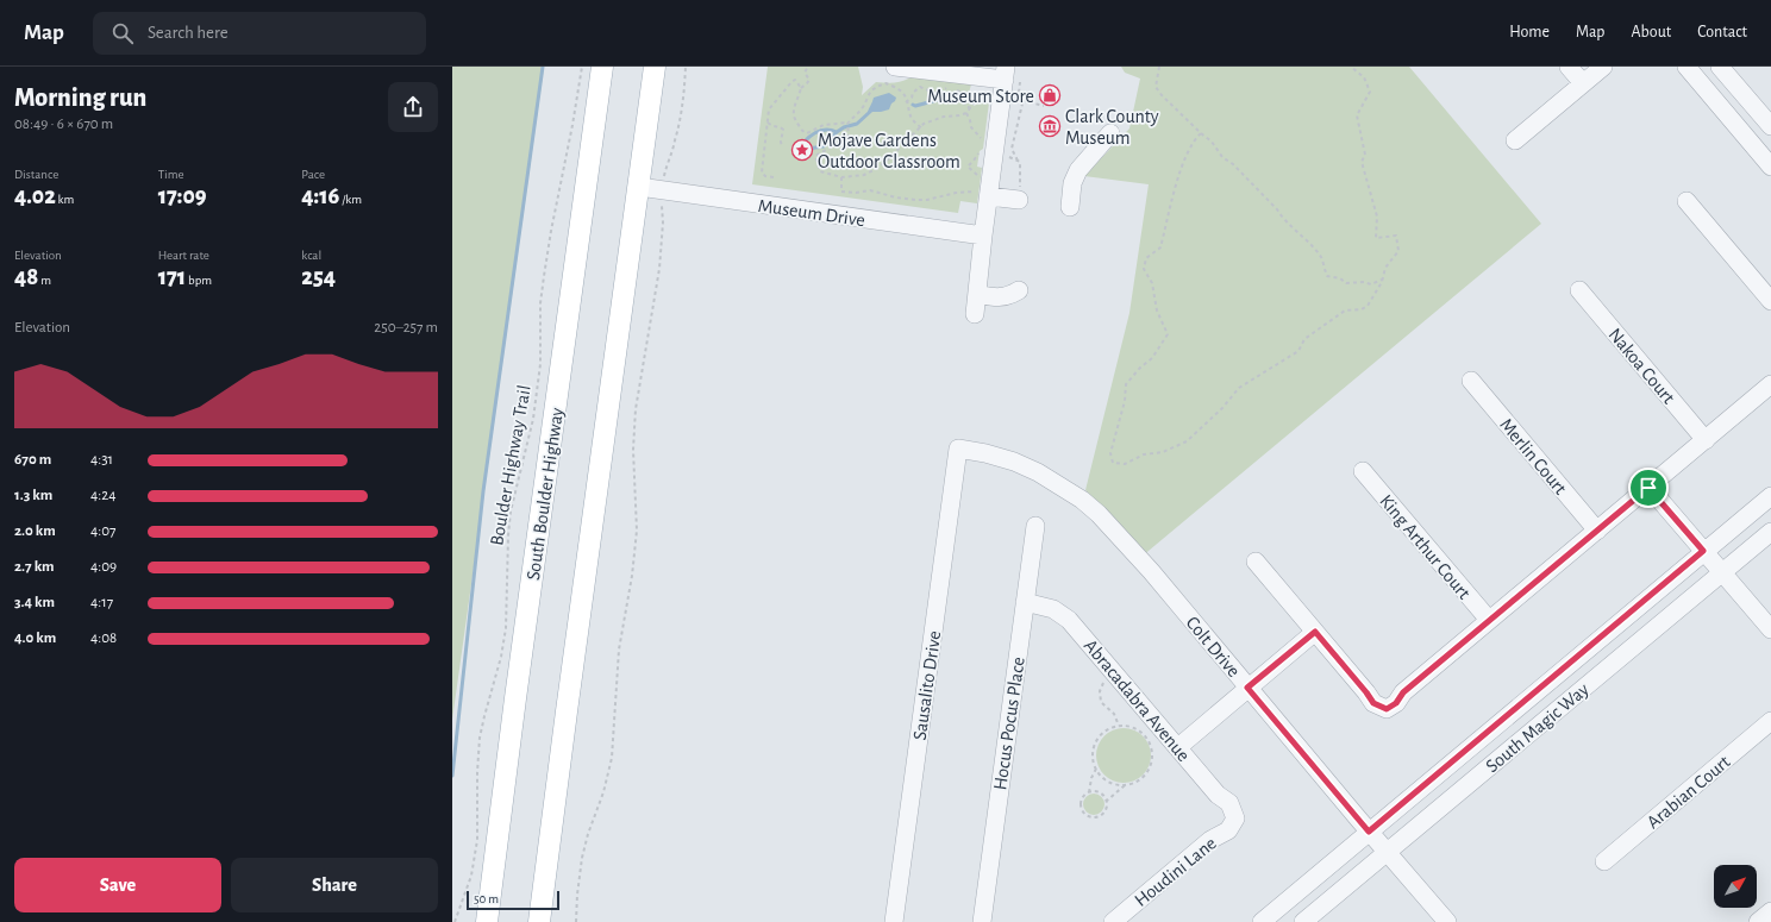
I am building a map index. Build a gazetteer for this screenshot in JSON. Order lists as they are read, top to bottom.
{
  "streets": {
    "main road": ["South Boulder Highway"],
    "street": [
      "Museum Drive",
      "Nakoa Court",
      "Merlin Court",
      "King Arthur Court",
      "Colt Drive",
      "Sausalito Drive",
      "Abracadabra Avenue",
      "Hocus Pocus Place",
      "South Magic Way",
      "Arabian Court",
      "Houdini Lane"
    ],
    "path": ["Boulder Highway Trail"]
  },
  "crossings": [
    ["Colt Drive", "Sausalito Drive"],
    ["Colt Drive", "South Magic Way"],
    ["Abracadabra Avenue", "Hocus Pocus Place"],
    ["Abracadabra Avenue", "Houdini Lane"]
  ],
  "places": {
    "shop": ["Museum Store"],
    "museum": ["Clark County Museum"],
    "place": ["Mojave Gardens Outdoor Classroom"]
  },
  "scale_bar": "50 m",
  "north": "top right",
  "page": {
    "header": "Map",
    "search": "Search here",
    "nav": [
      "Home",
      "Map",
      "About",
      "Contact"
    ],
    "heading": ["Morning run", "08:49 · 6 × 670 m"],
    "stats": [
      ["Distance", "4.02 km"],
      ["Time", "17:09"],
      ["Pace", "4:16 /km"],
      ["Elevation", "48 m"],
      ["Heart rate", "171 bpm"],
      ["kcal", "254"]
    ],
    "chart": ["Elevation", "250–257 m"],
    "list": [
      {
        "name": "670 m",
        "note": "4:31"
      },
      {
        "name": "1.3 km",
        "note": "4:24"
      },
      {
        "name": "2.0 km",
        "note": "4:07"
      },
      {
        "name": "2.7 km",
        "note": "4:09"
      },
      {
        "name": "3.4 km",
        "note": "4:17"
      },
      {
        "name": "4.0 km",
        "note": "4:08"
      }
    ],
    "buttons": ["Save", "Share"],
    "scale": "50 m"
  }
}
